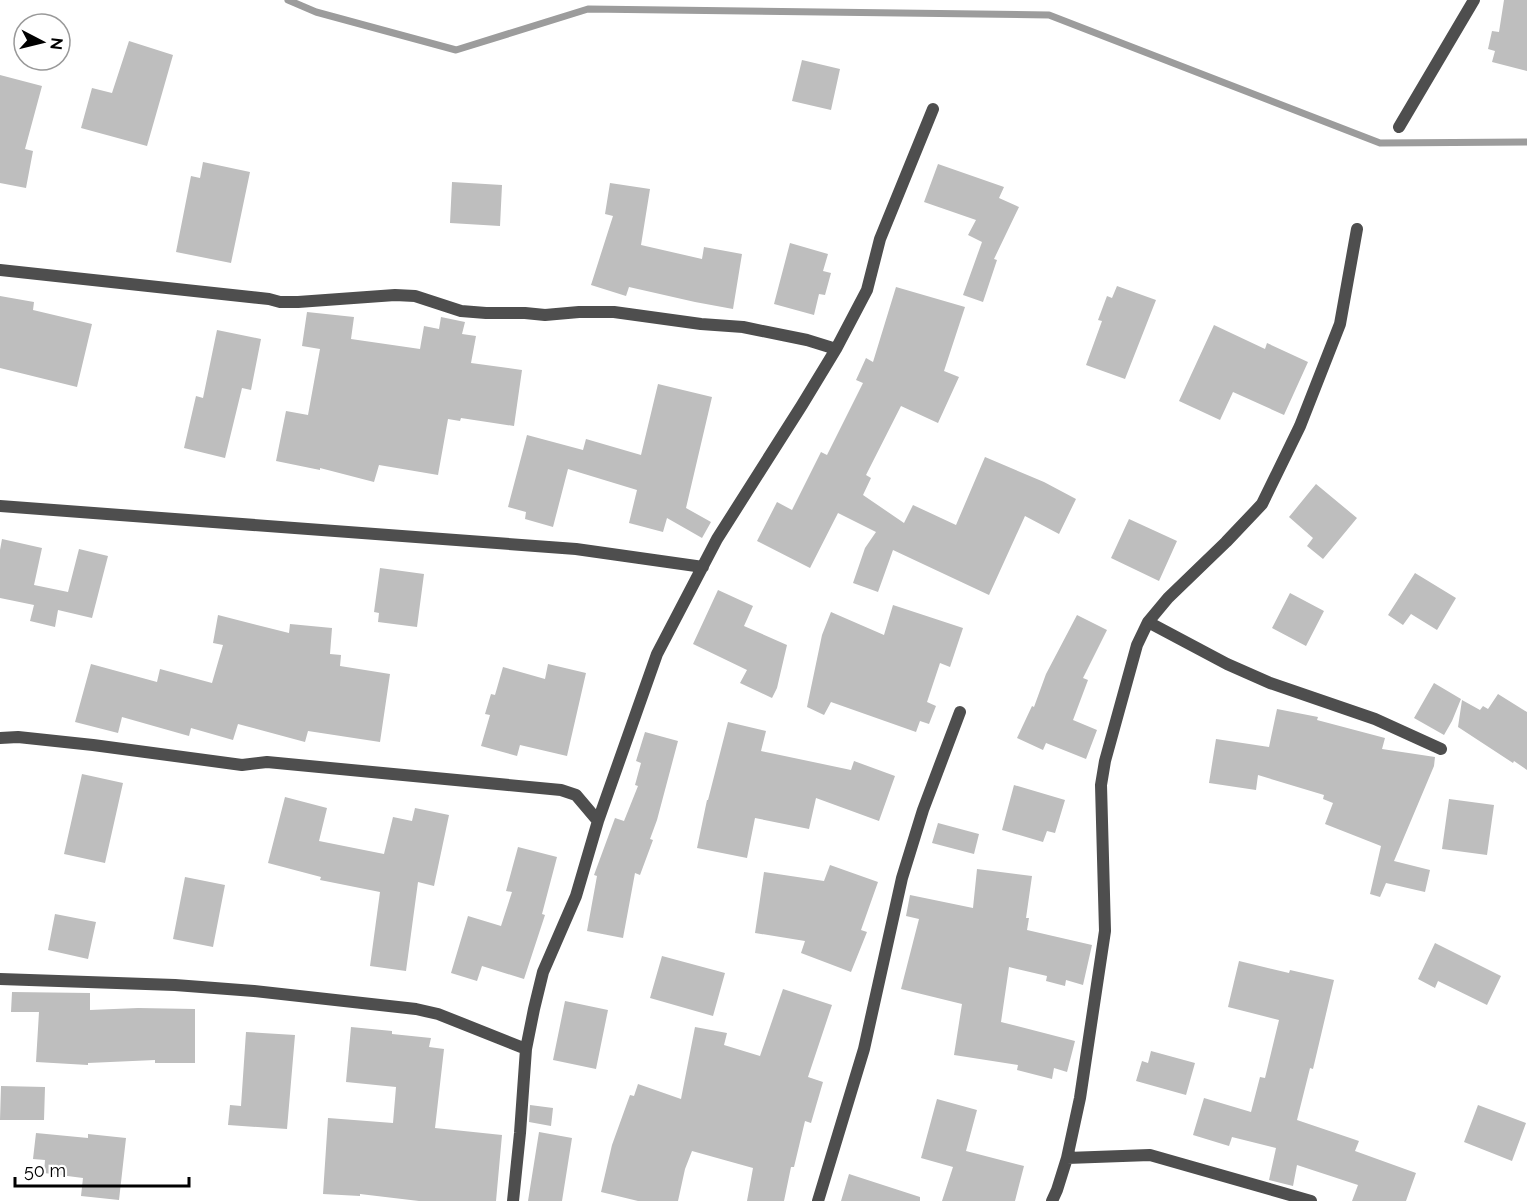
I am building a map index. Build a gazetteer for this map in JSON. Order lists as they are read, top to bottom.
{
  "scale_bar": "50 m",
  "north": "right"
}
